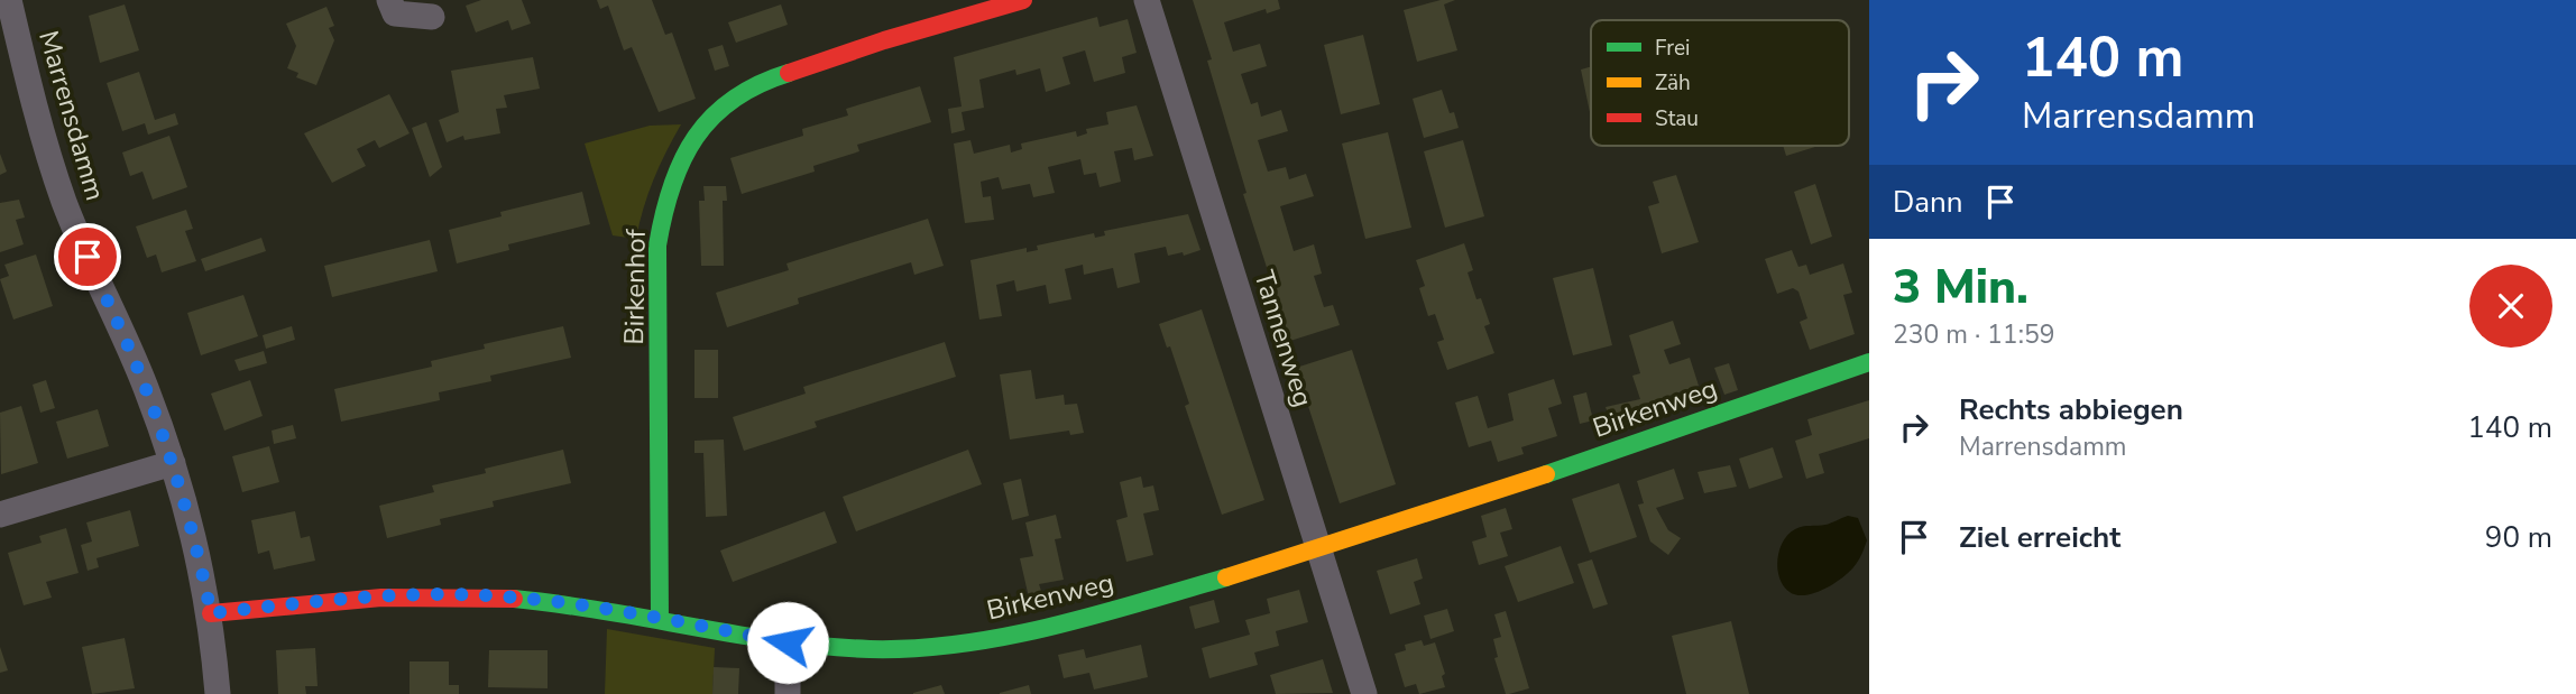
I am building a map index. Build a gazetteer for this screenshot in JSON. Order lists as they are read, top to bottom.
{
  "streets": {
    "street": [
      "Marrensdamm",
      "Birkenhof",
      "Tannenweg",
      "Birkenweg"
    ]
  },
  "crossings": [
    ["Marrensdamm", "Birkenweg"],
    ["Birkenhof", "Birkenweg"],
    ["Tannenweg", "Birkenweg"]
  ],
  "legend": ["Frei", "Zäh", "Stau"],
  "page": {
    "turn": ["140 m", "Marrensdamm"],
    "then": "Dann",
    "heading": ["3 Min.", "230 m · 11:59"],
    "list": [
      {
        "name": "Rechts abbiegen",
        "note": "Marrensdamm",
        "value": "140 m"
      },
      {
        "name": "Ziel erreicht",
        "value": "90 m"
      }
    ]
  }
}
